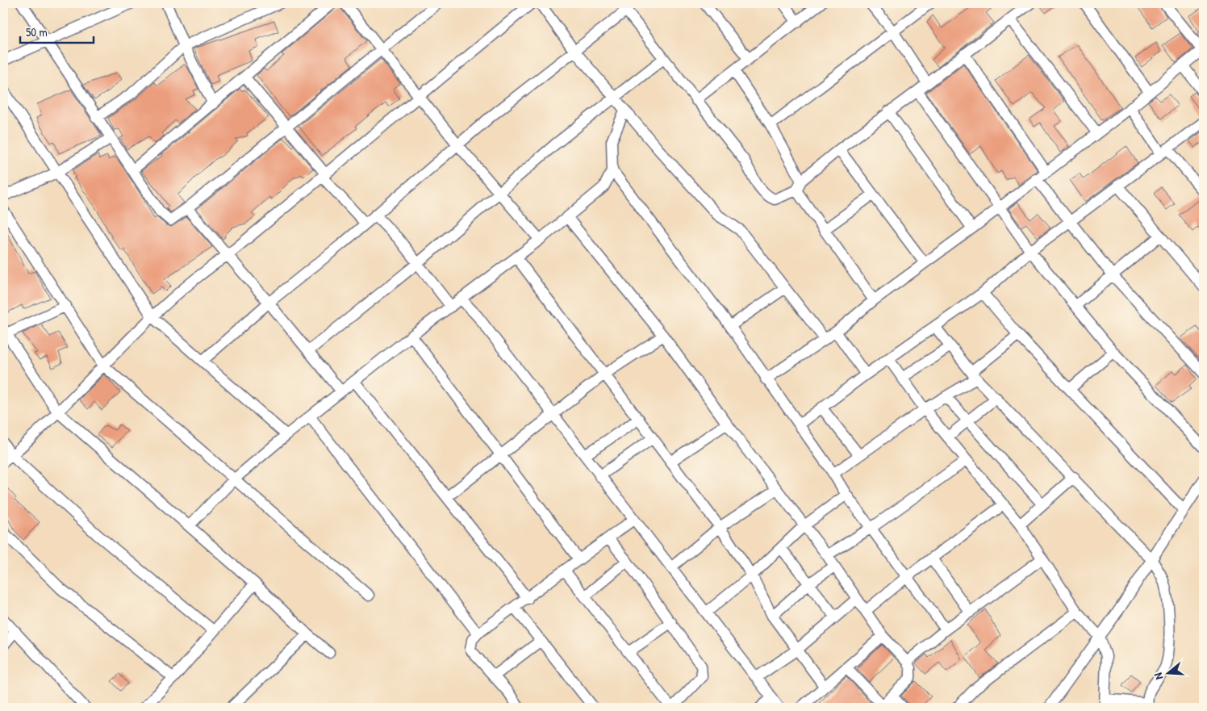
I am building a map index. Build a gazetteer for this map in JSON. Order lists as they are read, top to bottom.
{
  "scale_bar": "50 m",
  "north": "left"
}
